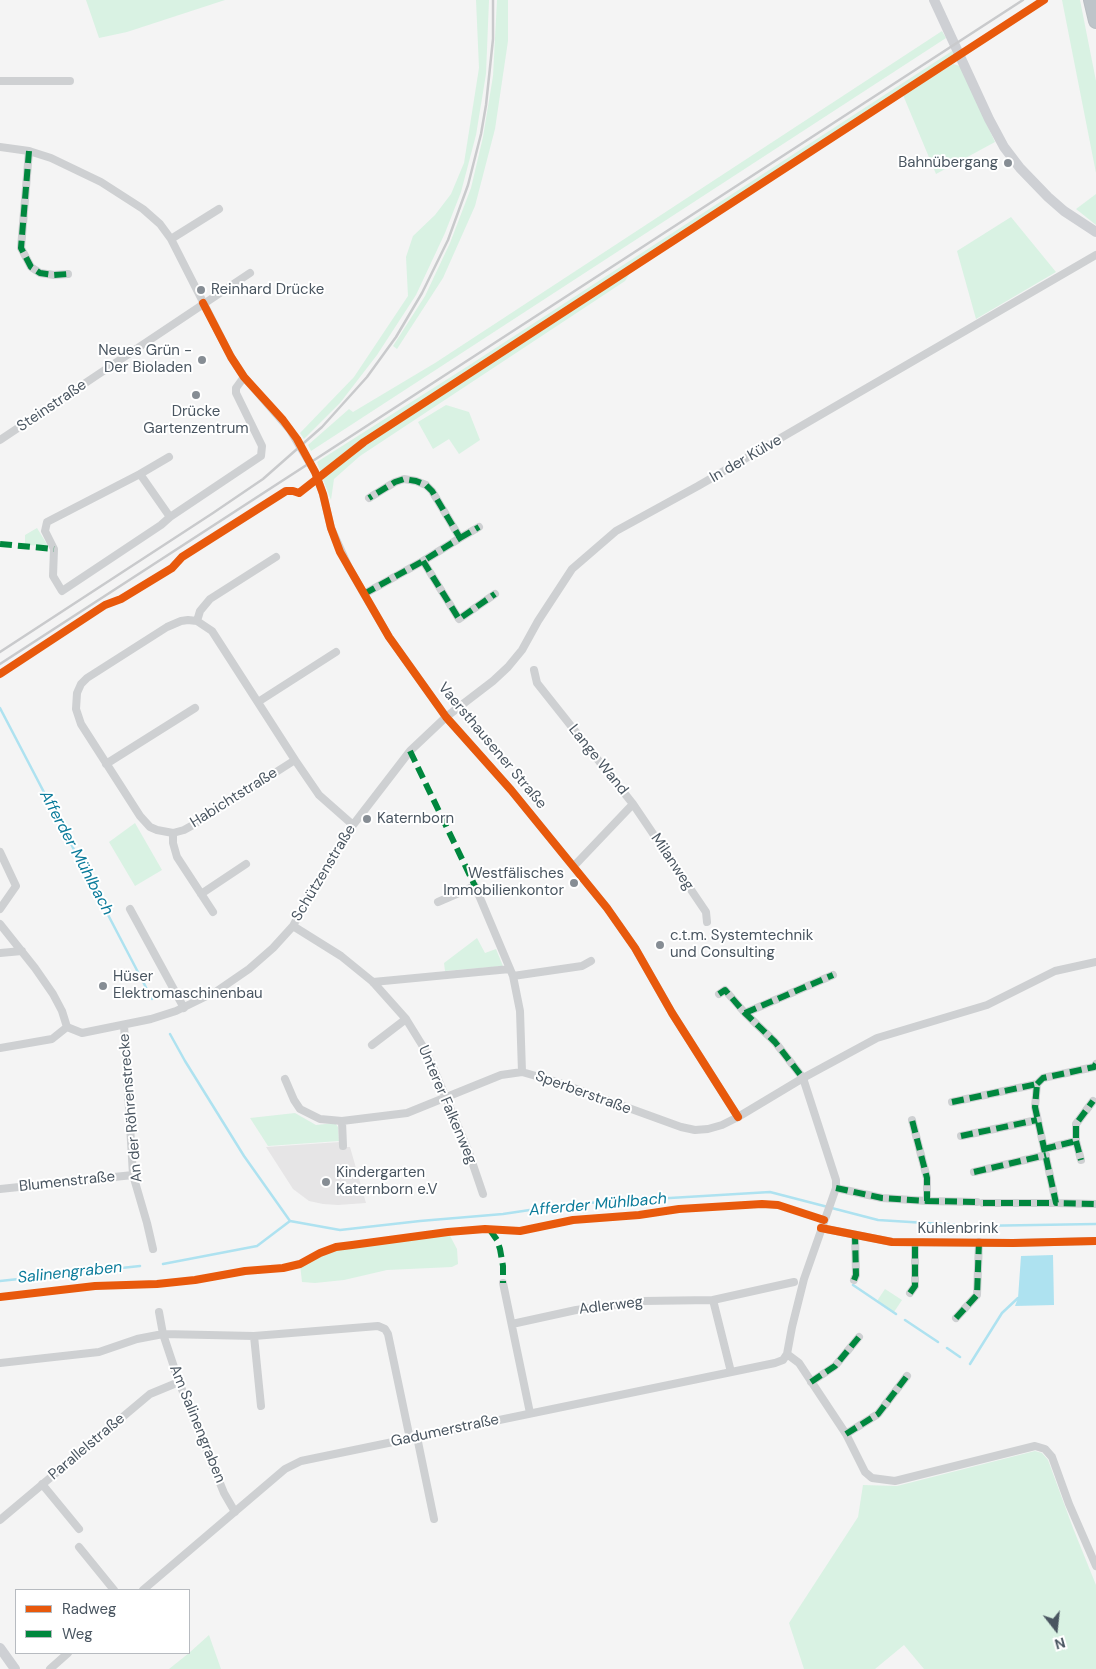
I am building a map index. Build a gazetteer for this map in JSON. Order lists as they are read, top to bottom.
{
  "streets": {
    "street": [
      "Steinstraße",
      "In der Külve",
      "Vaersthausener Straße",
      "Lange Wand",
      "Habichtstraße",
      "Milanweg",
      "Schützenstraße",
      "Sperberstraße",
      "Unterer Falkenweg",
      "An der Röhrenstrecke",
      "Blumenstraße",
      "Kuhlenbrink",
      "Adlerweg",
      "Am Salinengraben",
      "Gadumerstraße",
      "Parallelstraße"
    ]
  },
  "crossings": [
    ["Steinstraße", "Vaersthausener Straße"],
    ["In der Külve", "Vaersthausener Straße"],
    ["In der Külve", "Schützenstraße"],
    ["Vaersthausener Straße", "Lange Wand"],
    ["Vaersthausener Straße", "Schützenstraße"],
    ["Vaersthausener Straße", "Sperberstraße"],
    ["Lange Wand", "Milanweg"],
    ["Habichtstraße", "Schützenstraße"],
    ["Schützenstraße", "Unterer Falkenweg"],
    ["Schützenstraße", "An der Röhrenstrecke"],
    ["Sperberstraße", "Unterer Falkenweg"],
    ["An der Röhrenstrecke", "Blumenstraße"],
    ["Am Salinengraben", "Gadumerstraße"],
    ["Am Salinengraben", "Parallelstraße"]
  ],
  "water": ["Afferder Mühlbach", "Salinengraben"],
  "places": [
    "Bahnübergang",
    "Reinhard Drücke",
    "Neues Grün - Der Bioladen",
    "Drücke Gartenzentrum",
    "Katernborn",
    "Westfälisches Immobilienkontor",
    "c.t.m. Systemtechnik und Consulting",
    "Hüser Elektromaschinenbau",
    "Kindergarten Katernborn e.V"
  ],
  "legend": ["Radweg", "Weg"],
  "north": "bottom"
}
